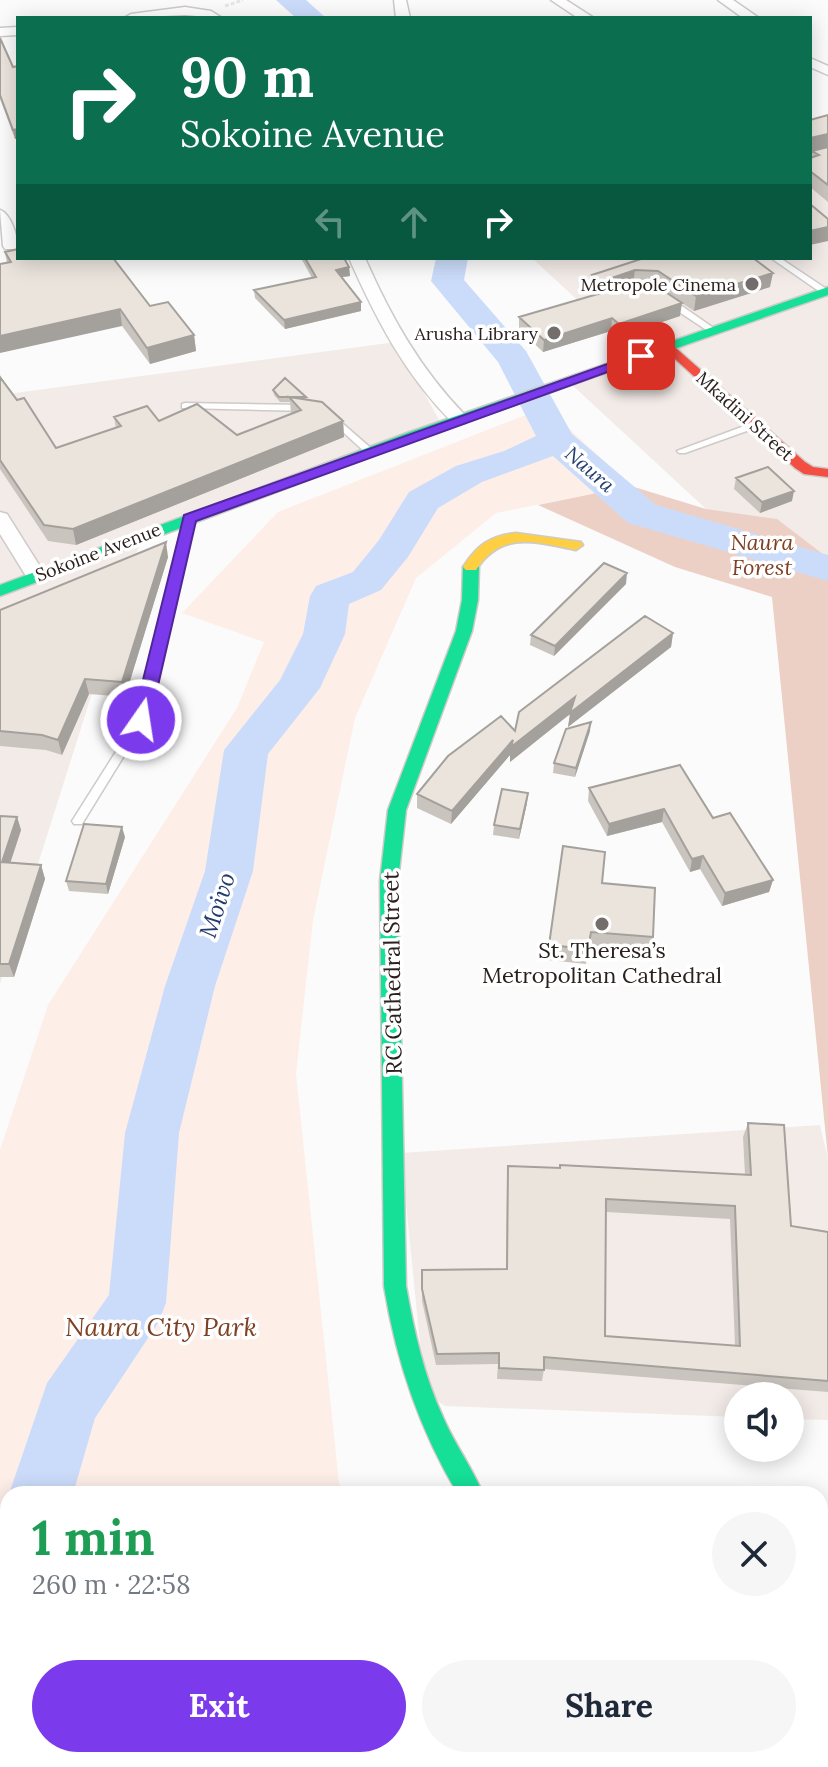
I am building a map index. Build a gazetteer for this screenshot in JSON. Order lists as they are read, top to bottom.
{
  "streets": {
    "street": ["Mkadini Street", "Sokoine Avenue", "RC Cathedral Street"]
  },
  "crossings": [
    ["Mkadini Street", "Sokoine Avenue"]
  ],
  "water": ["Naura", "Moivo"],
  "parks": ["Naura Forest", "Naura City Park"],
  "places": ["Metropole Cinema", "Arusha Library", "St. Theresa’s Metropolitan Cathedral"],
  "page": {
    "turn": ["90 m", "Sokoine Avenue"],
    "heading": ["1 min", "260 m · 22:58"],
    "buttons": ["Exit", "Share"]
  }
}
